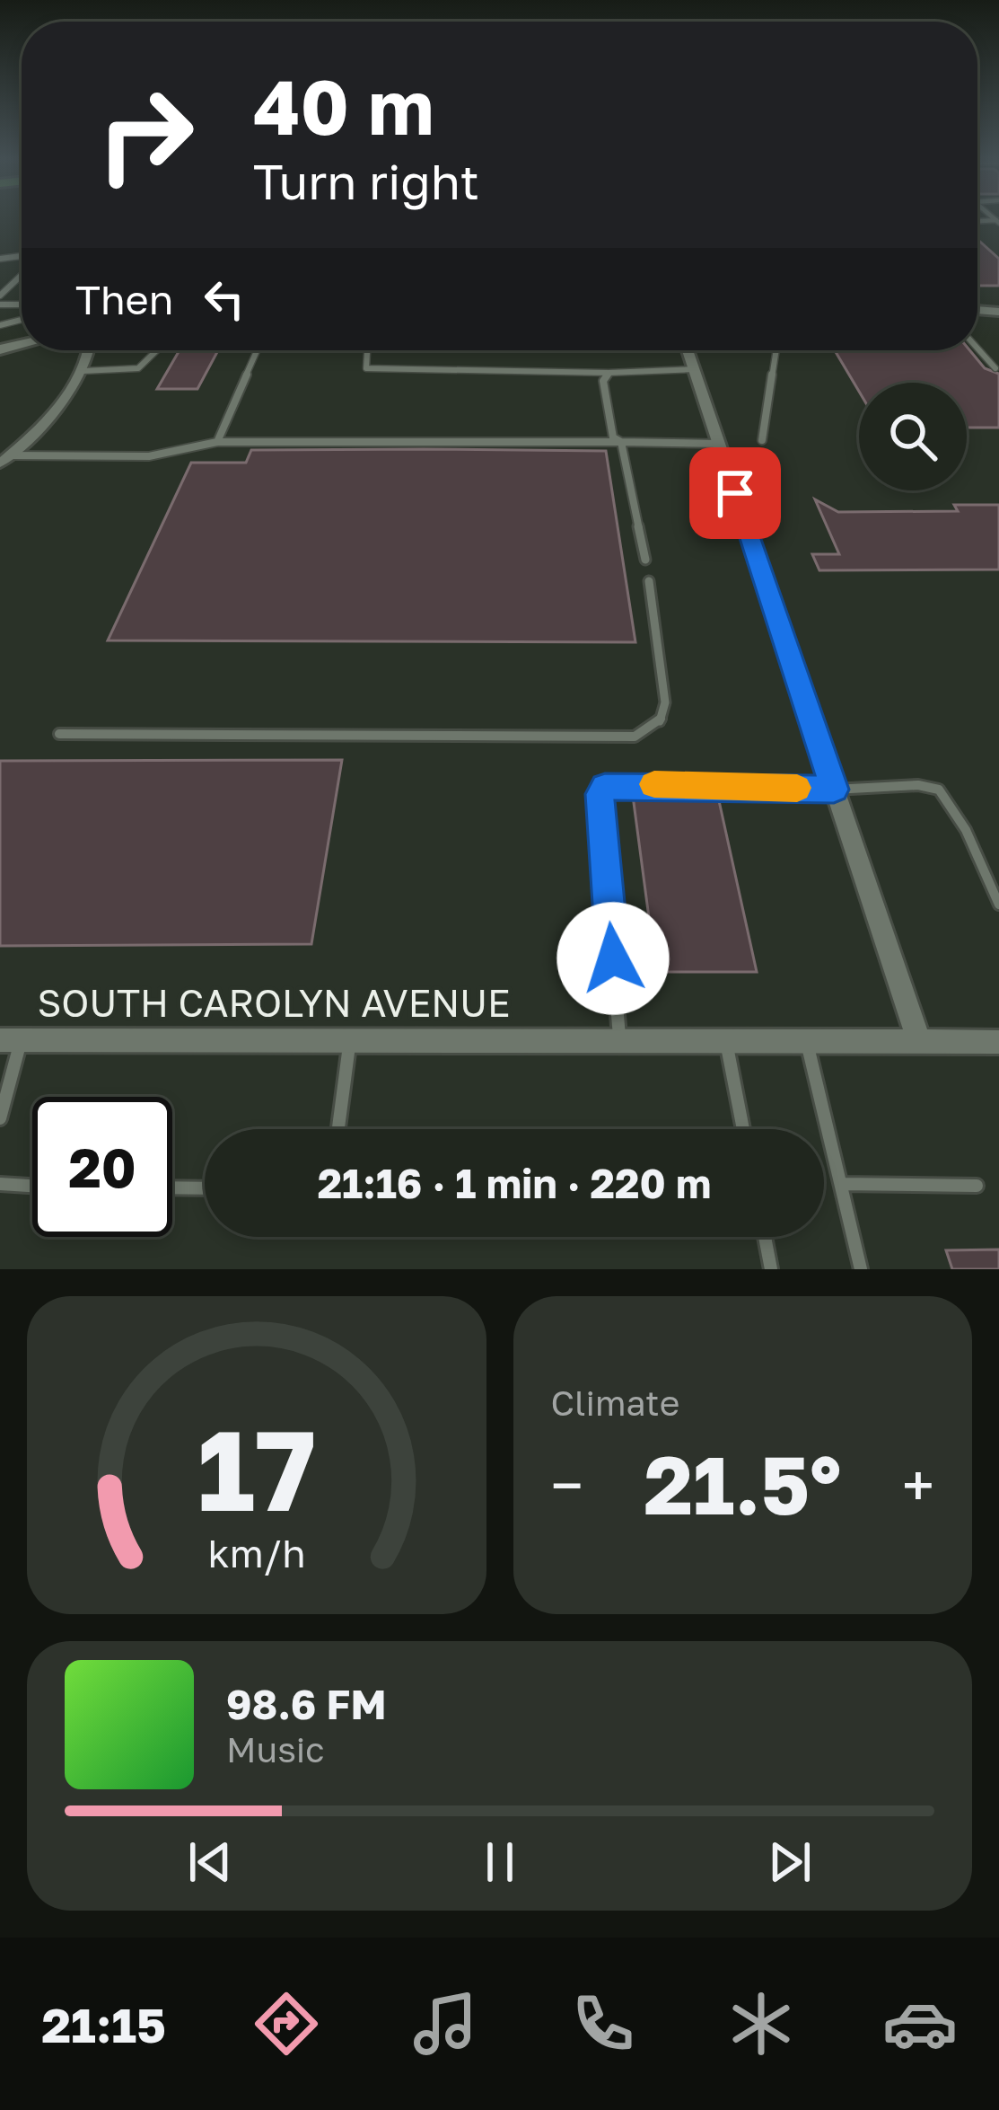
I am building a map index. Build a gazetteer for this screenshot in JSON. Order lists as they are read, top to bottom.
{
  "streets": {
    "street": ["SOUTH CAROLYN AVENUE"]
  },
  "page": {
    "turn": ["40 m", "Turn right"],
    "then": "Then",
    "limit": "20",
    "trip": "21:16 · 1 min · 220 m",
    "tile": "Climate",
    "heat": ["−", "21.5°", "+"],
    "song": ["98.6 FM", "Music"],
    "tabs": "21:15",
    "gauge": ["17", "km/h"]
  }
}
